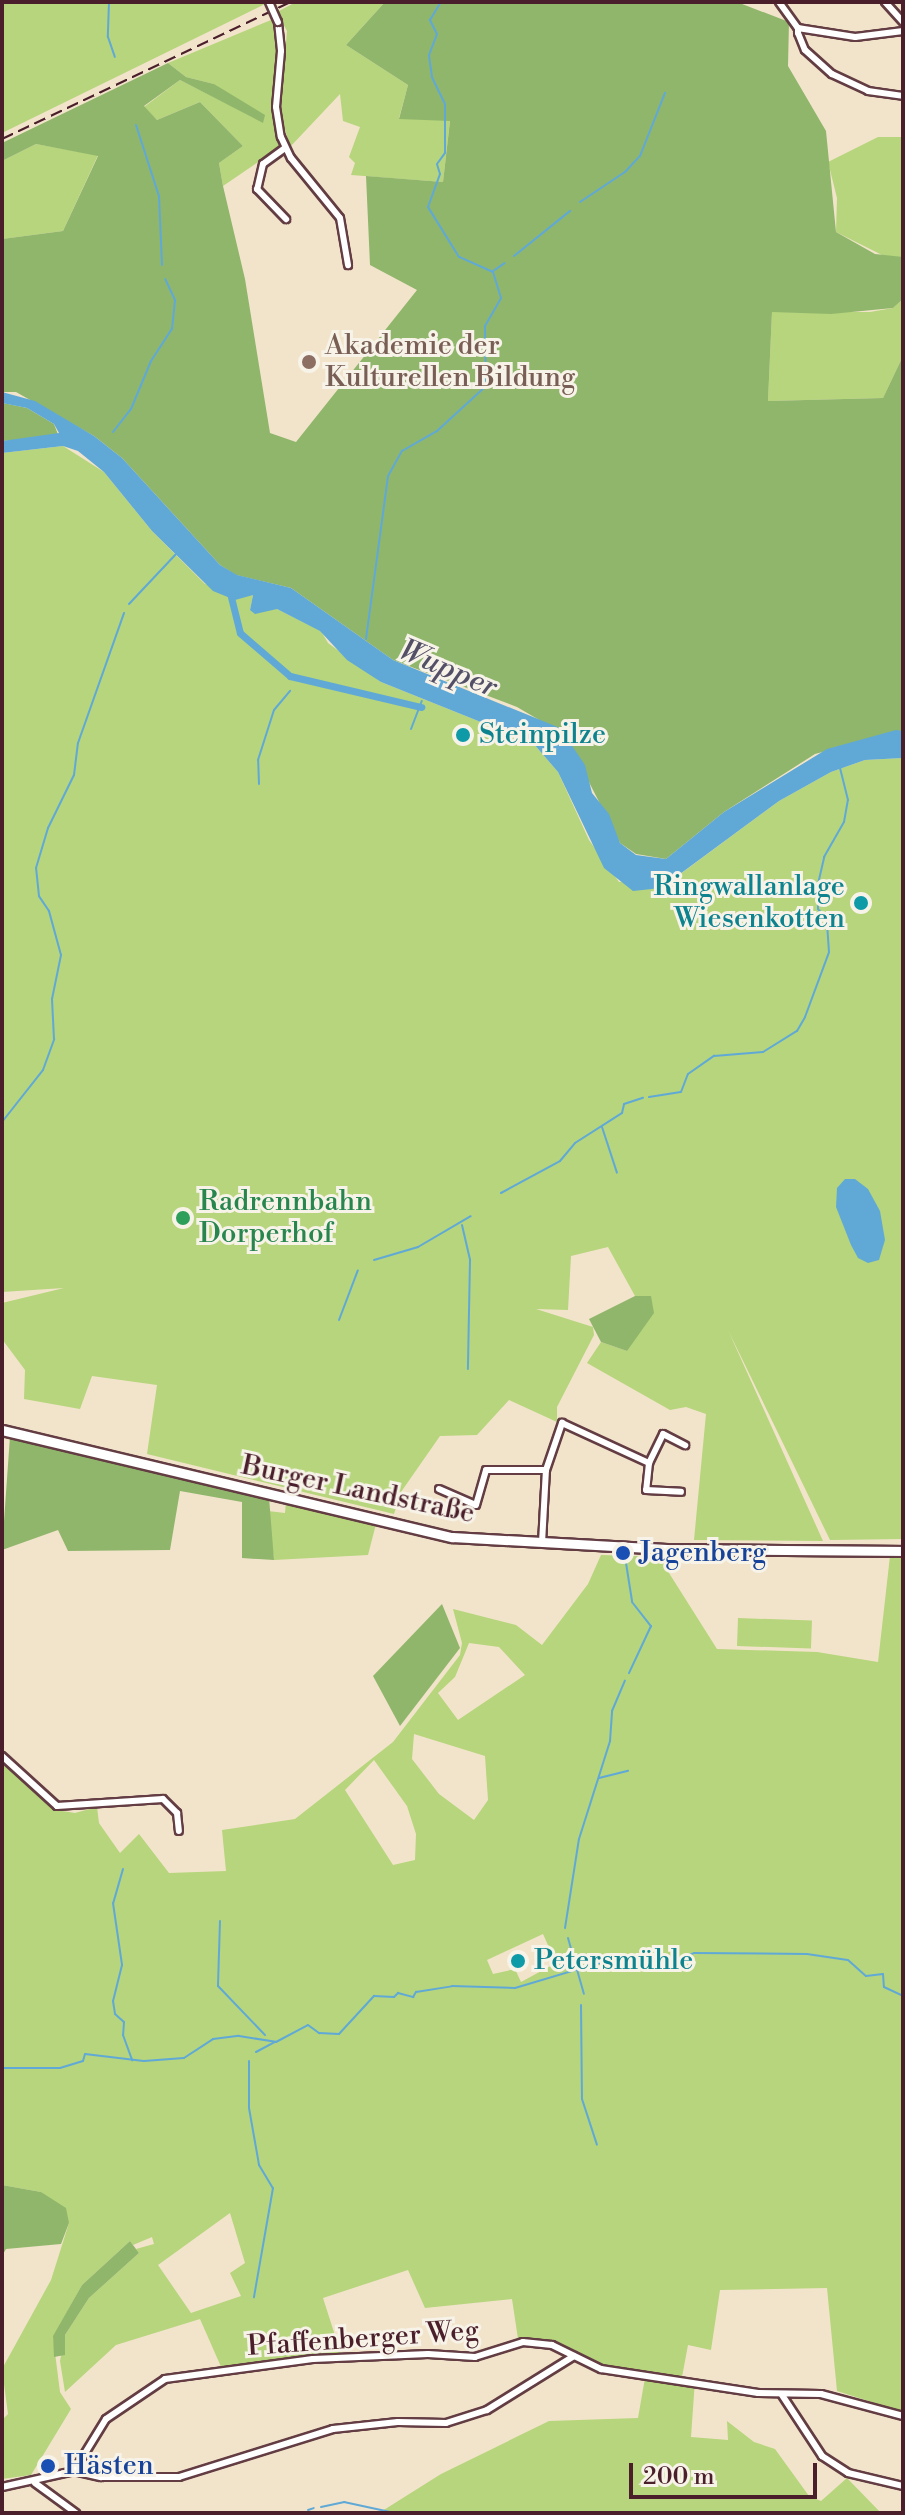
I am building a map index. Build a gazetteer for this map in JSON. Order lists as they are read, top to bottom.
{
  "streets": {
    "main road": ["Burger Landstraße"],
    "street": ["Pfaffenberger Weg"]
  },
  "water": ["Wupper"],
  "places": [
    "Akademie der Kulturellen Bildung",
    "Steinpilze",
    "Ringwallanlage Wiesenkotten",
    "Radrennbahn Dorperhof",
    "Jagenberg",
    "Petersmühle",
    "Hästen"
  ],
  "scale_bar": "200 m"
}
